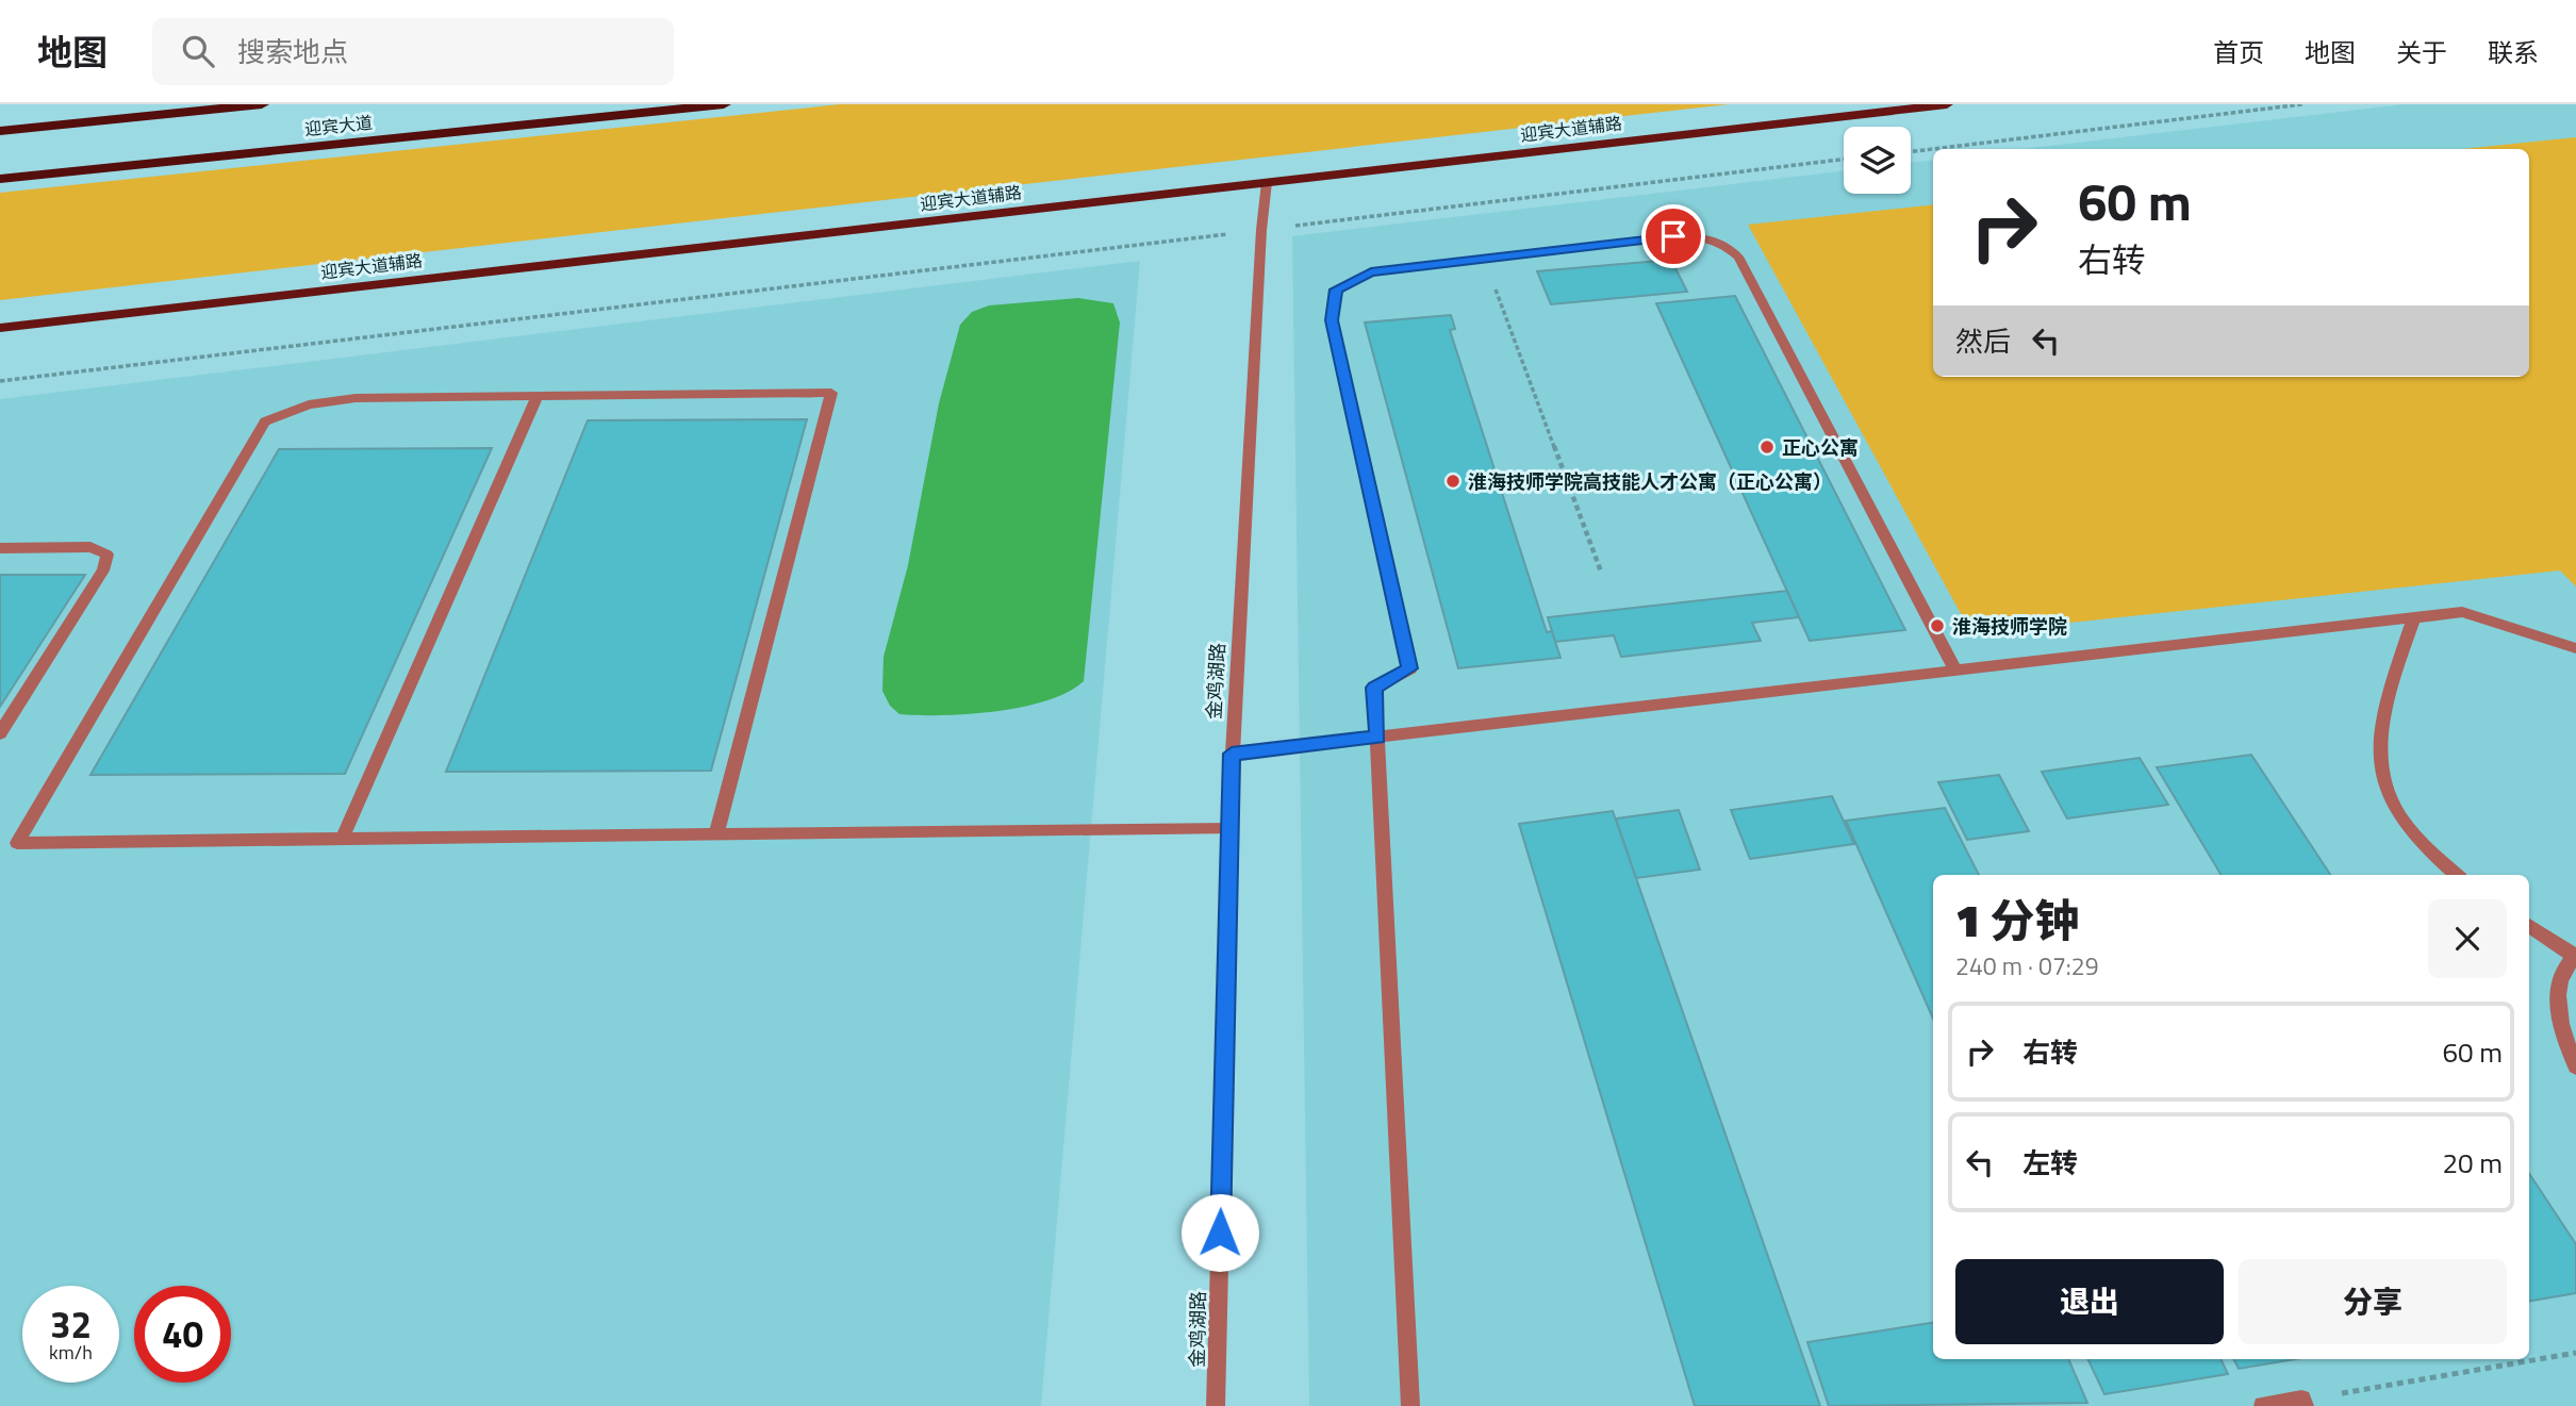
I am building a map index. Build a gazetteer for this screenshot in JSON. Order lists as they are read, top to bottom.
{
  "streets": {
    "highway": ["迎宾大道"],
    "main road": ["迎宾大道辅路"],
    "street": ["金鸡湖路"]
  },
  "crossings": [
    ["迎宾大道辅路", "金鸡湖路"]
  ],
  "places": ["正心公寓", "淮海技师学院高技能人才公寓（正心公寓）", "淮海技师学院"],
  "page": {
    "header": "地图",
    "search": "搜索地点",
    "nav": [
      "首页",
      "地图",
      "关于",
      "联系"
    ],
    "turn": ["60 m", "右转"],
    "then": "然后",
    "heading": ["1 分钟", "240 m · 07:29"],
    "list": [
      {
        "name": "右转",
        "value": "60 m"
      },
      {
        "name": "左转",
        "value": "20 m"
      }
    ],
    "buttons": ["退出", "分享"],
    "speed": "32 km/h",
    "limit": "40"
  }
}
